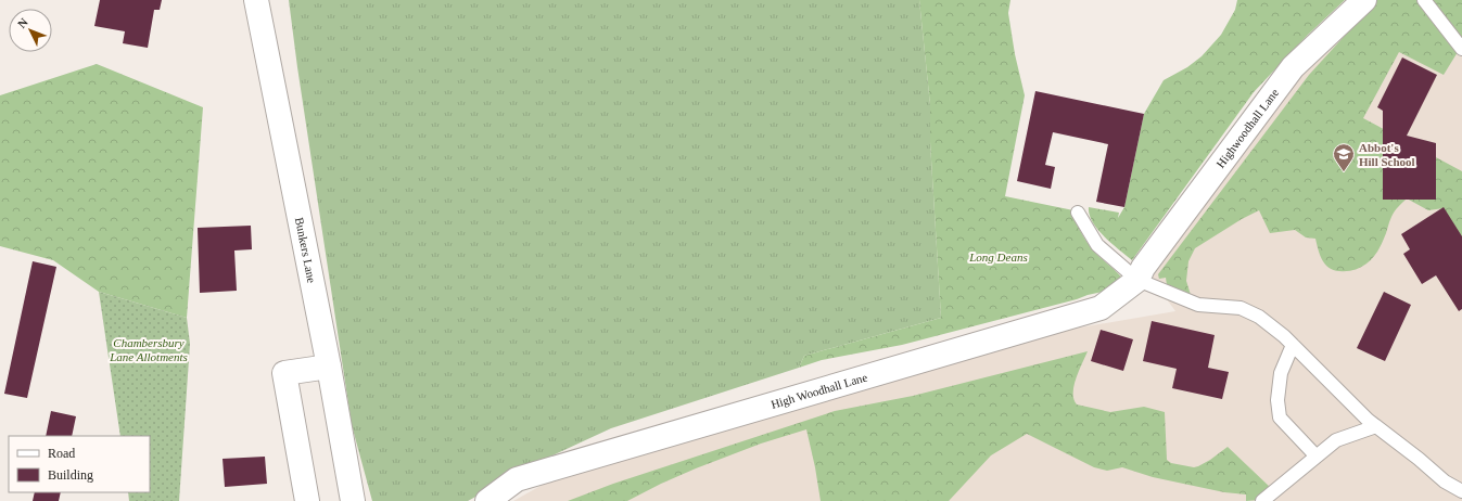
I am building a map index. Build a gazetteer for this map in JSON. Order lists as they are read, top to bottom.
{
  "streets": {
    "street": ["Highwoodhall Lane", "Bunkers Lane", "High Woodhall Lane"]
  },
  "crossings": [
    ["Highwoodhall Lane", "High Woodhall Lane"]
  ],
  "parks": ["Long Deans", "Chambersbury Lane Allotments"],
  "places": {
    "school or university": ["Abbot's Hill School"]
  },
  "legend": ["Road", "Building"],
  "north": "top left"
}
